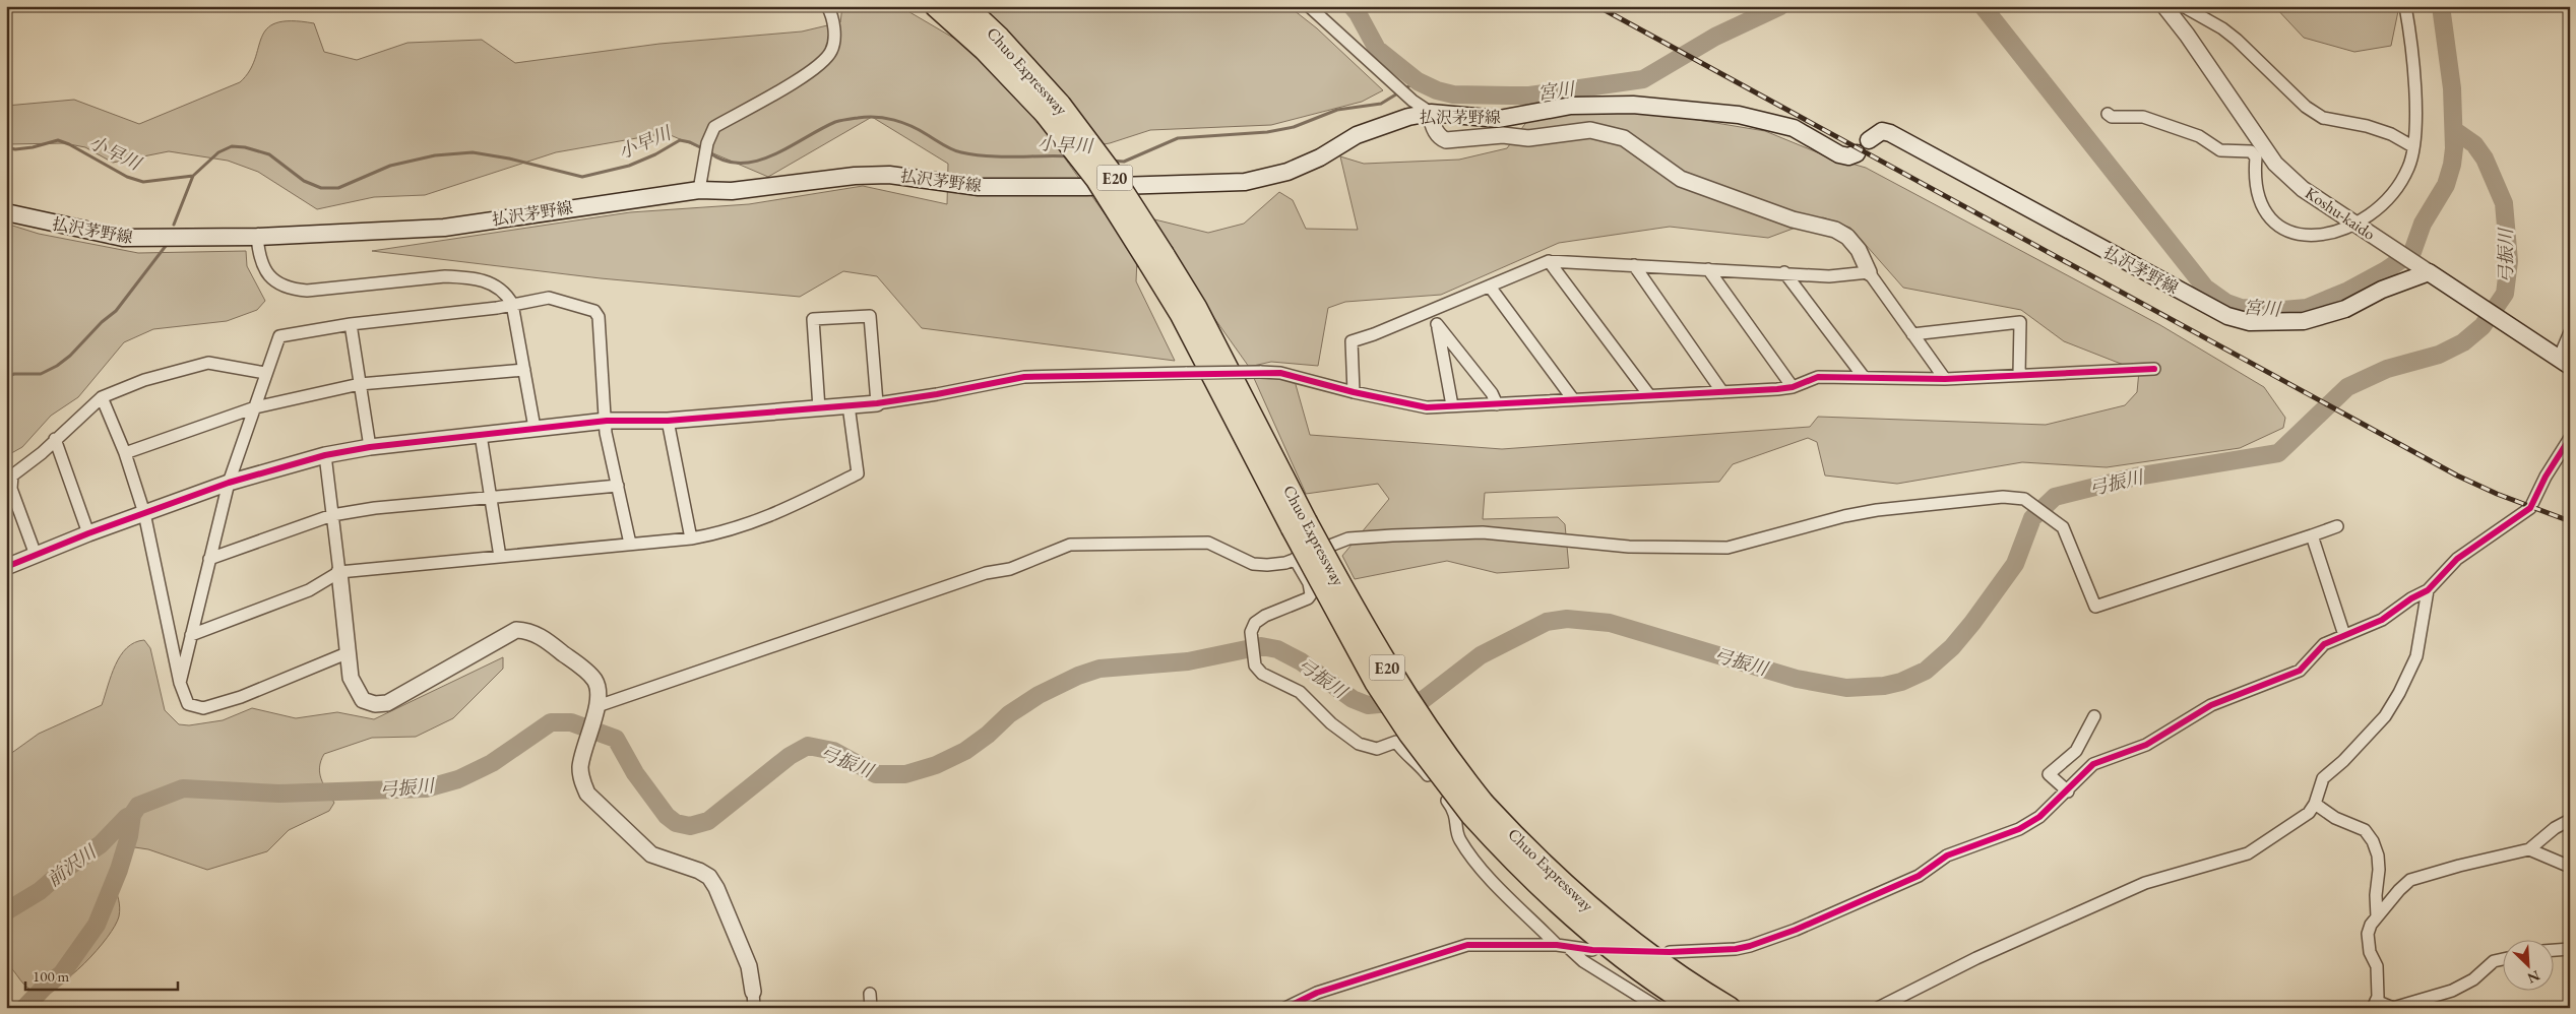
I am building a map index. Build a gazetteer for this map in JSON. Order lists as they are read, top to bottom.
{
  "streets": {
    "highway": ["Chuo Expressway", "E20"],
    "main road": ["払沢茅野線", "Koshu-kaido"]
  },
  "crossings": [
    ["払沢茅野線", "Koshu-kaido"]
  ],
  "water": [
    "宮川",
    "小早川",
    "弓振川",
    "前沢川"
  ],
  "scale_bar": "100 m",
  "north": "bottom right"
}
